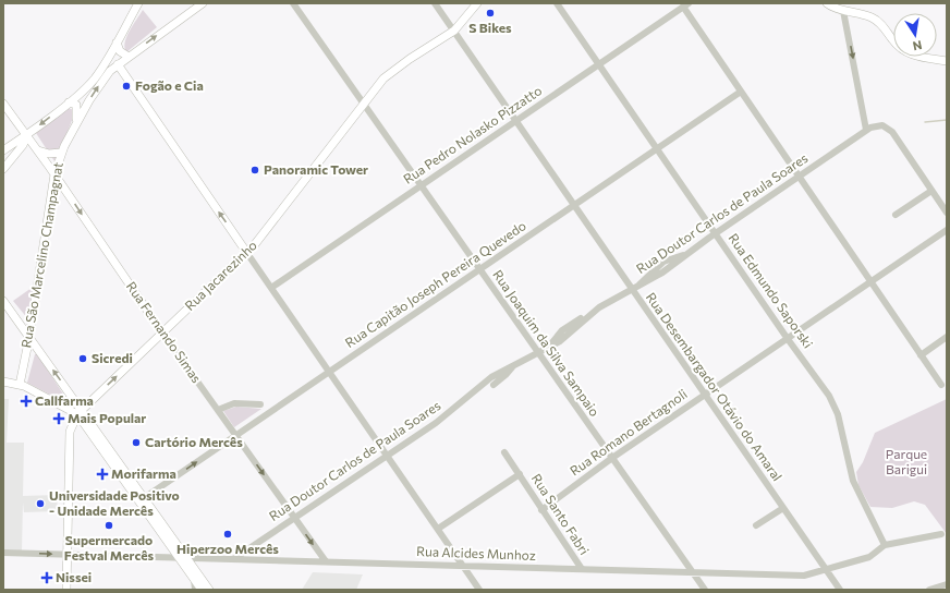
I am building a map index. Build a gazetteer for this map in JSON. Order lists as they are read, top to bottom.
{
  "streets": {
    "main road": ["Rua São Marcelino Champagnat", "Rua Jacarezinho", "Rua Fernando Simas"],
    "street": [
      "Rua Pedro Nolasko Pizzatto",
      "Rua Doutor Carlos de Paula Soares",
      "Rua Capitão Joseph Pereira Quevedo",
      "Rua Edmundo Saporski",
      "Rua Joaquim da Silva Sampaio",
      "Rua Desembargador Otávio do Amaral",
      "Rua Romano Bertagnoli",
      "Rua Santo Fabri",
      "Rua Alcides Munhoz"
    ]
  },
  "crossings": [
    ["Rua Pedro Nolasko Pizzatto", "Rua Edmundo Saporski"],
    ["Rua Pedro Nolasko Pizzatto", "Rua Joaquim da Silva Sampaio"],
    ["Rua Pedro Nolasko Pizzatto", "Rua Desembargador Otávio do Amaral"],
    ["Rua Doutor Carlos de Paula Soares", "Rua Edmundo Saporski"],
    ["Rua Doutor Carlos de Paula Soares", "Rua Fernando Simas"],
    ["Rua Doutor Carlos de Paula Soares", "Rua Joaquim da Silva Sampaio"],
    ["Rua Doutor Carlos de Paula Soares", "Rua Desembargador Otávio do Amaral"],
    ["Rua Doutor Carlos de Paula Soares", "Rua Alcides Munhoz"],
    ["Rua São Marcelino Champagnat", "Rua Fernando Simas"],
    ["Rua Jacarezinho", "Rua Fernando Simas"],
    ["Rua Jacarezinho", "Rua Joaquim da Silva Sampaio"],
    ["Rua Jacarezinho", "Rua Desembargador Otávio do Amaral"],
    ["Rua Jacarezinho", "Rua Alcides Munhoz"],
    ["Rua Capitão Joseph Pereira Quevedo", "Rua Edmundo Saporski"],
    ["Rua Capitão Joseph Pereira Quevedo", "Rua Fernando Simas"],
    ["Rua Capitão Joseph Pereira Quevedo", "Rua Joaquim da Silva Sampaio"],
    ["Rua Capitão Joseph Pereira Quevedo", "Rua Desembargador Otávio do Amaral"],
    ["Rua Edmundo Saporski", "Rua Romano Bertagnoli"],
    ["Rua Edmundo Saporski", "Rua Alcides Munhoz"],
    ["Rua Fernando Simas", "Rua Alcides Munhoz"],
    ["Rua Joaquim da Silva Sampaio", "Rua Romano Bertagnoli"],
    ["Rua Joaquim da Silva Sampaio", "Rua Alcides Munhoz"],
    ["Rua Desembargador Otávio do Amaral", "Rua Romano Bertagnoli"],
    ["Rua Desembargador Otávio do Amaral", "Rua Alcides Munhoz"],
    ["Rua Romano Bertagnoli", "Rua Santo Fabri"],
    ["Rua Santo Fabri", "Rua Alcides Munhoz"]
  ],
  "one_way": ["Rua Fernando Simas"],
  "parks": ["Parque Barigui"],
  "places": {
    "other": [
      "S Bikes",
      "Fogão e Cia",
      "Panoramic Tower",
      "Sicredi",
      "Cartório Mercês",
      "Universidade Positivo - Unidade Mercês",
      "Supermercado Festval Mercês",
      "Hiperzoo Mercês"
    ],
    "health": [
      "Callfarma",
      "Mais Popular",
      "Morifarma",
      "Nissei"
    ]
  },
  "north": "bottom"
}
